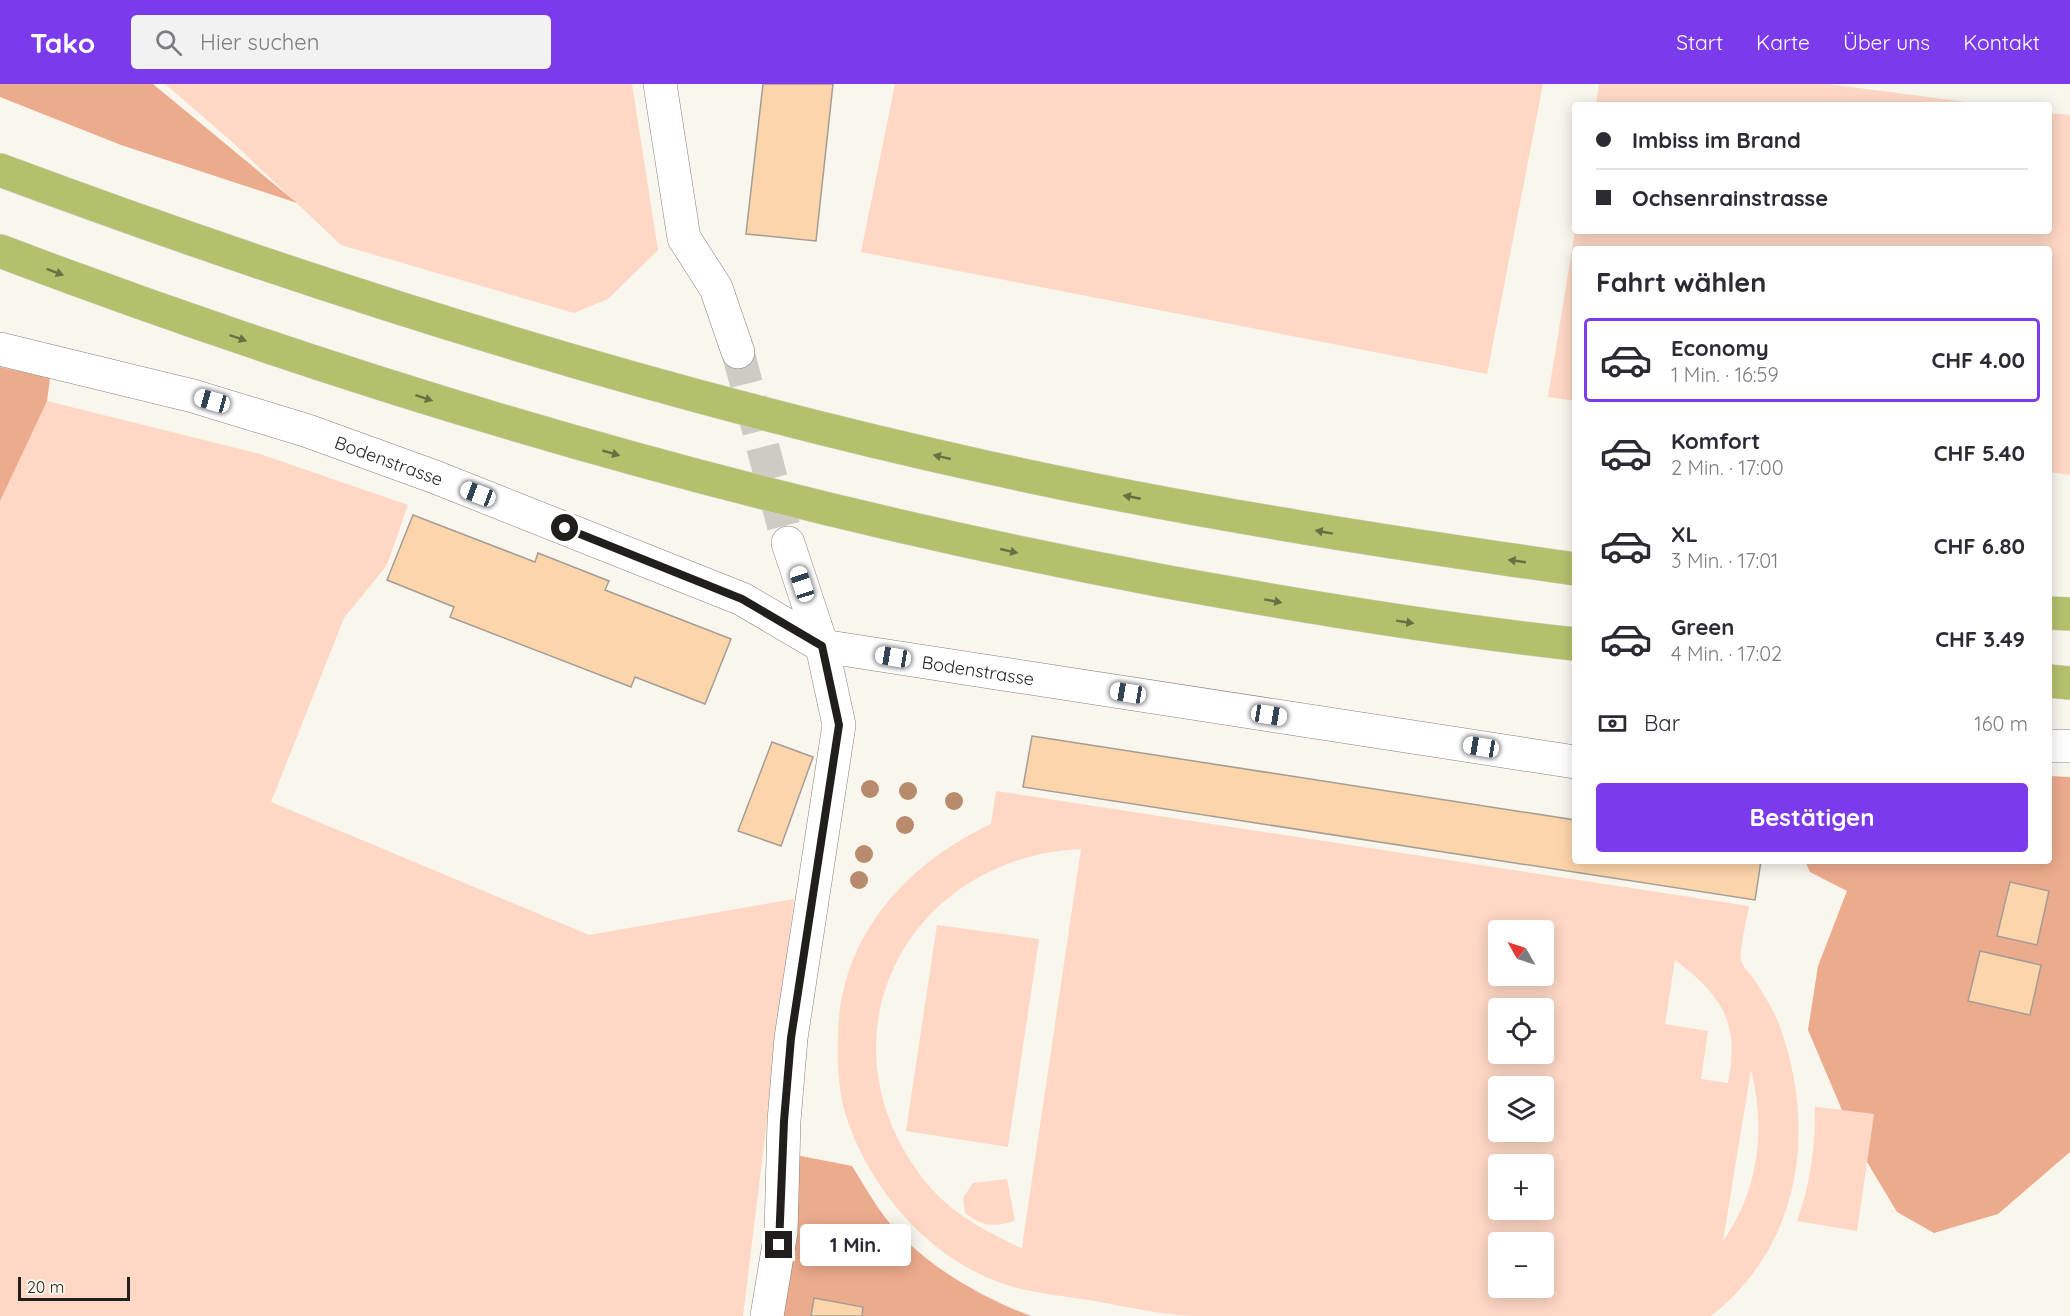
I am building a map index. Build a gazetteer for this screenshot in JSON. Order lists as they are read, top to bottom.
{
  "streets": {
    "street": ["Bodenstrasse"]
  },
  "scale_bar": "20 m",
  "north": "top left",
  "page": {
    "header": "Tako",
    "search": "Hier suchen",
    "nav": [
      "Start",
      "Karte",
      "Über uns",
      "Kontakt"
    ],
    "banner": ["Imbiss im Brand", "Ochsenrainstrasse"],
    "heading": "Fahrt wählen",
    "list": [
      {
        "name": "Economy",
        "note": "1 Min. · 16:59",
        "value": "CHF 4.00"
      },
      {
        "name": "Komfort",
        "note": "2 Min. · 17:00",
        "value": "CHF 5.40"
      },
      {
        "name": "XL",
        "note": "3 Min. · 17:01",
        "value": "CHF 6.80"
      },
      {
        "name": "Green",
        "note": "4 Min. · 17:02",
        "value": "CHF 3.49"
      }
    ],
    "pay": ["Bar", "160 m"],
    "buttons": "Bestätigen",
    "map_buttons": ["+", "−"],
    "bubble": "1 Min.",
    "scale": "20 m"
  }
}
